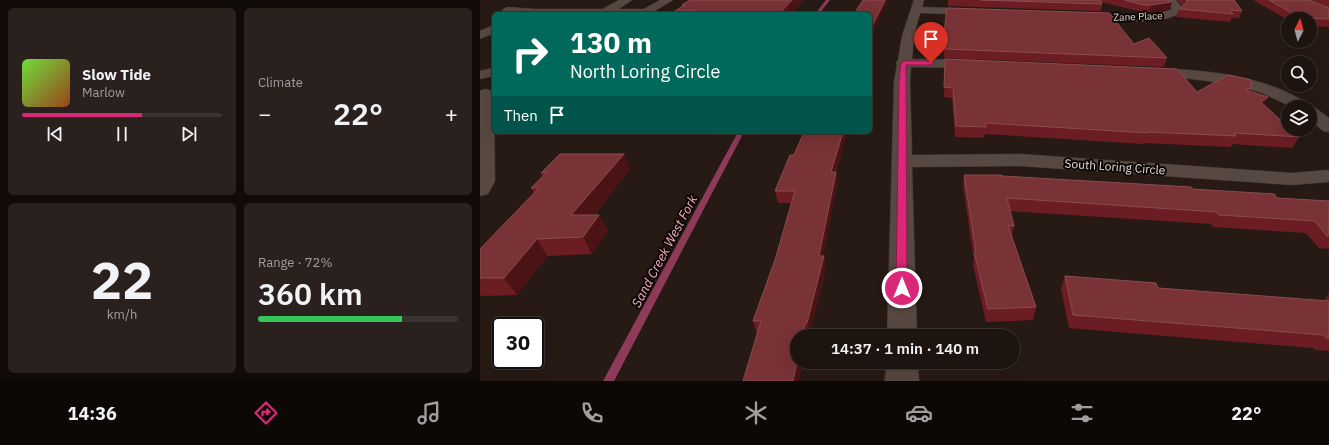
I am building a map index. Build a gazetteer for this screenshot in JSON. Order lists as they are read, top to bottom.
{
  "streets": {
    "street": ["Zane Place", "South Loring Circle"]
  },
  "water": ["Sand Creek West Fork"],
  "north": "top",
  "page": {
    "tile": [
      "Climate",
      ["22", "km/h"],
      ["Range · 72%", "360 km"]
    ],
    "turn": ["130 m", "North Loring Circle"],
    "song": ["Slow Tide", "Marlow"],
    "then": "Then",
    "heat": ["−", "22°", "+"],
    "limit": "30",
    "trip": "14:37 · 1 min · 140 m",
    "tabs": ["14:36", "22°"]
  }
}
